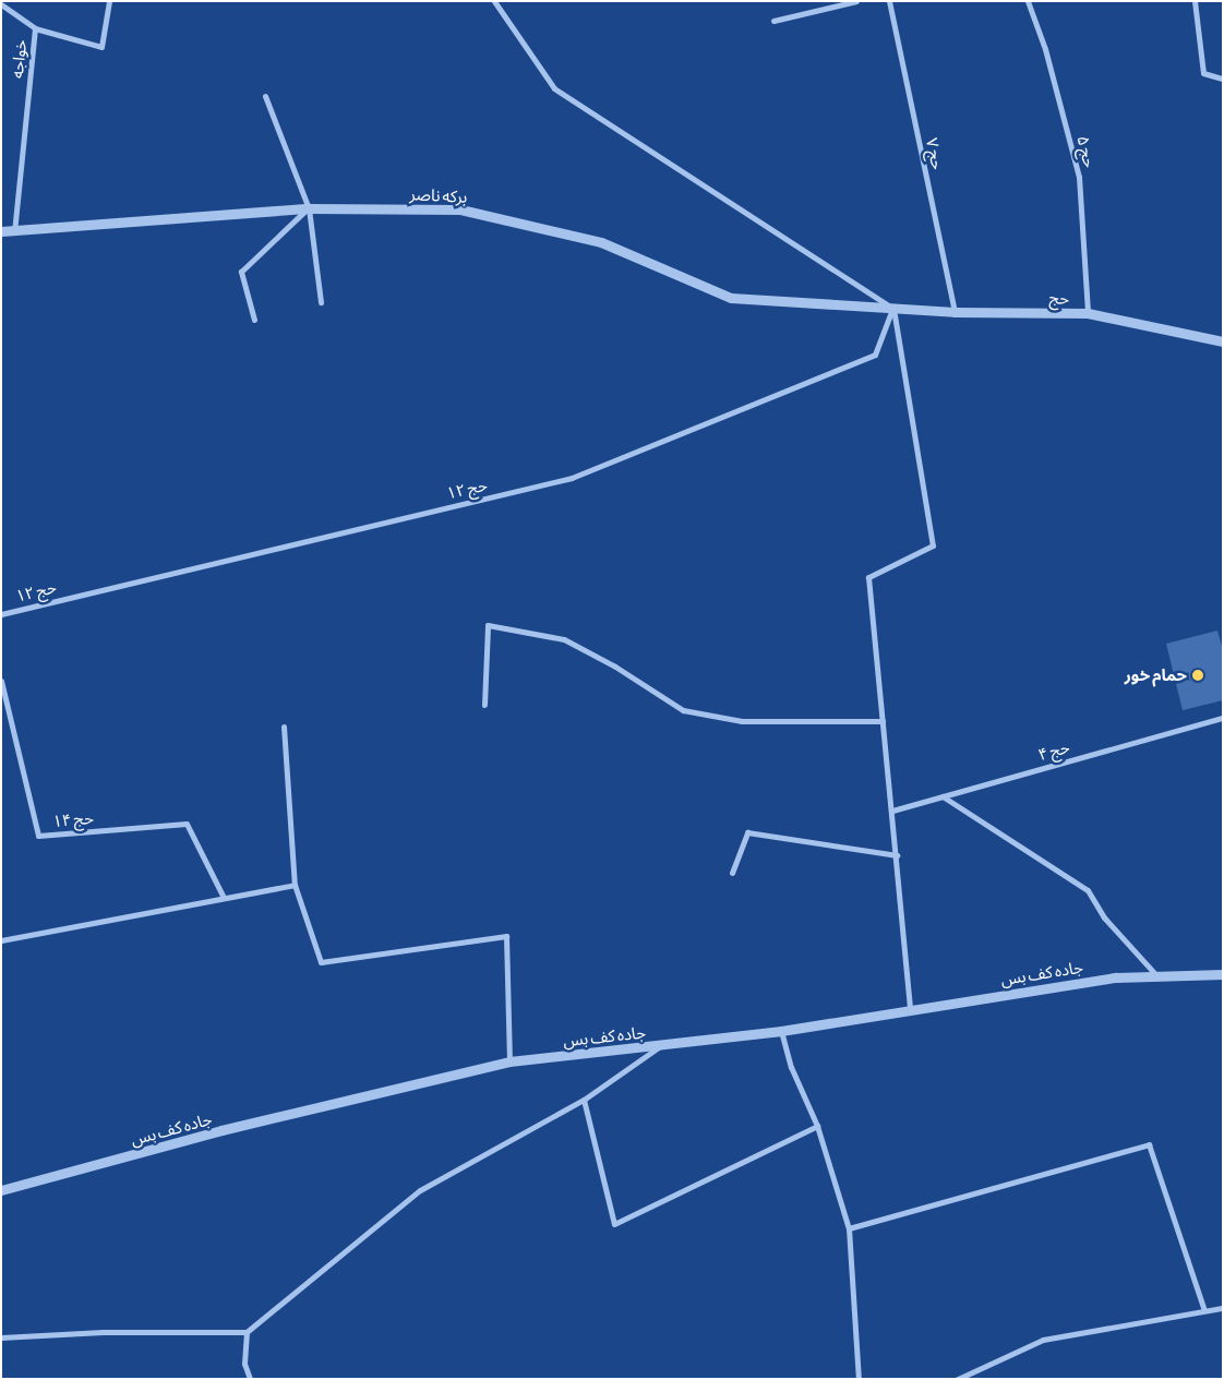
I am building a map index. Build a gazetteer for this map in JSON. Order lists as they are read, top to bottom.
{
  "streets": {
    "street": [
      "خواجه",
      "حج ۵",
      "حج ۷",
      "برکه ناصر",
      "حج",
      "حج ۱۲",
      "حج ۴",
      "حج ۱۴",
      "جاده کف بس"
    ]
  },
  "crossings": [
    ["خواجه", "برکه ناصر"],
    ["حج ۵", "حج"],
    ["حج ۷", "حج"],
    ["برکه ناصر", "حج"],
    ["برکه ناصر", "حج ۱۲"],
    ["حج", "حج ۱۲"]
  ],
  "places": ["حمام خور"]
}
